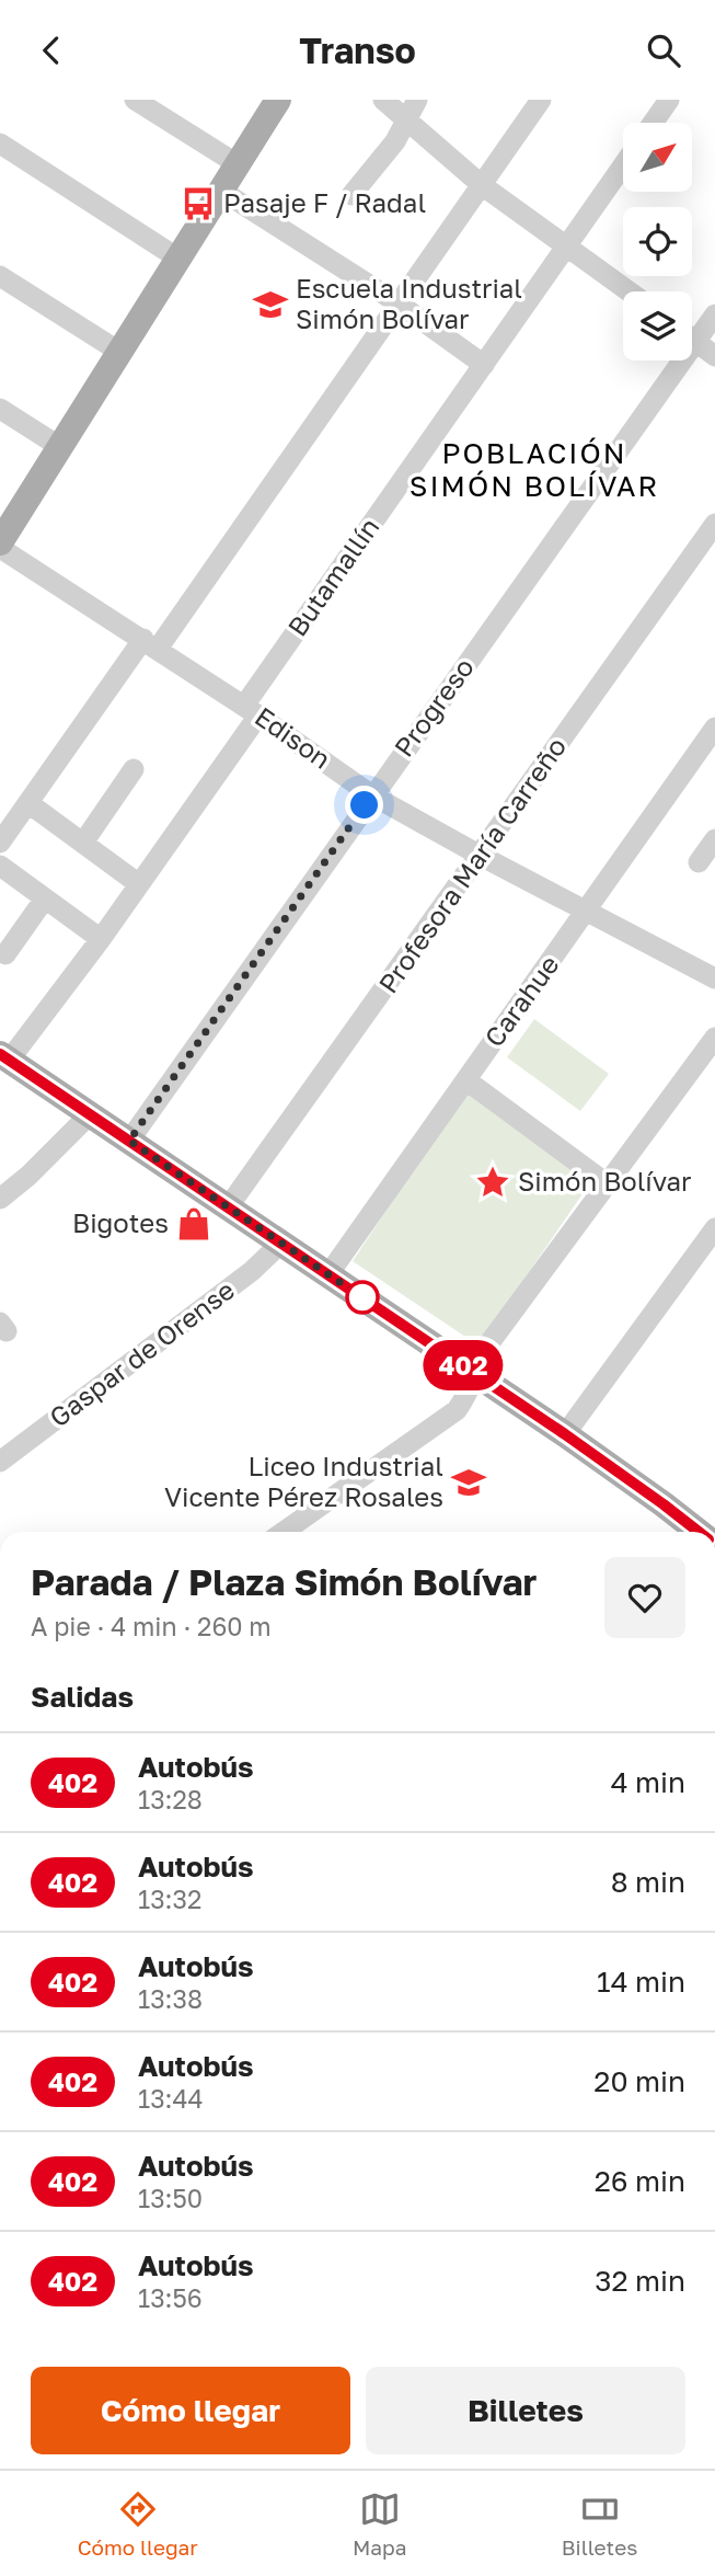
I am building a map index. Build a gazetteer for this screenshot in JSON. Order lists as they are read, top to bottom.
{
  "streets": {
    "street": [
      "Butamallín",
      "Progreso",
      "Edison",
      "Profesora María Carreño",
      "Carahue",
      "Gaspar de Orense"
    ]
  },
  "crossings": [
    ["Butamallín", "Edison"],
    ["Progreso", "Edison"],
    ["Edison", "Profesora María Carreño"],
    ["Edison", "Carahue"]
  ],
  "districts": ["POBLACIÓN SIMÓN BOLÍVAR"],
  "places": {
    "bus stop": ["Pasaje F / Radal"],
    "school or university": ["Escuela Industrial Simón Bolívar", "Liceo Industrial Vicente Pérez Rosales"],
    "place": ["Simón Bolívar"],
    "shop": ["Bigotes"]
  },
  "lines": ["bus line 402"],
  "north": "top right",
  "page": {
    "header": "Transo",
    "on_map": "402",
    "heading": [
      ["Parada / Plaza Simón Bolívar", "A pie · 4 min · 260 m"],
      "Salidas"
    ],
    "list": [
      {
        "mark": "402",
        "name": "Autobús",
        "note": "13:28",
        "value": "4 min"
      },
      {
        "mark": "402",
        "name": "Autobús",
        "note": "13:32",
        "value": "8 min"
      },
      {
        "mark": "402",
        "name": "Autobús",
        "note": "13:38",
        "value": "14 min"
      },
      {
        "mark": "402",
        "name": "Autobús",
        "note": "13:44",
        "value": "20 min"
      },
      {
        "mark": "402",
        "name": "Autobús",
        "note": "13:50",
        "value": "26 min"
      },
      {
        "mark": "402",
        "name": "Autobús",
        "note": "13:56",
        "value": "32 min"
      }
    ],
    "buttons": ["Cómo llegar", "Billetes"],
    "tabs": ["Cómo llegar", "Mapa", "Billetes"]
  }
}
